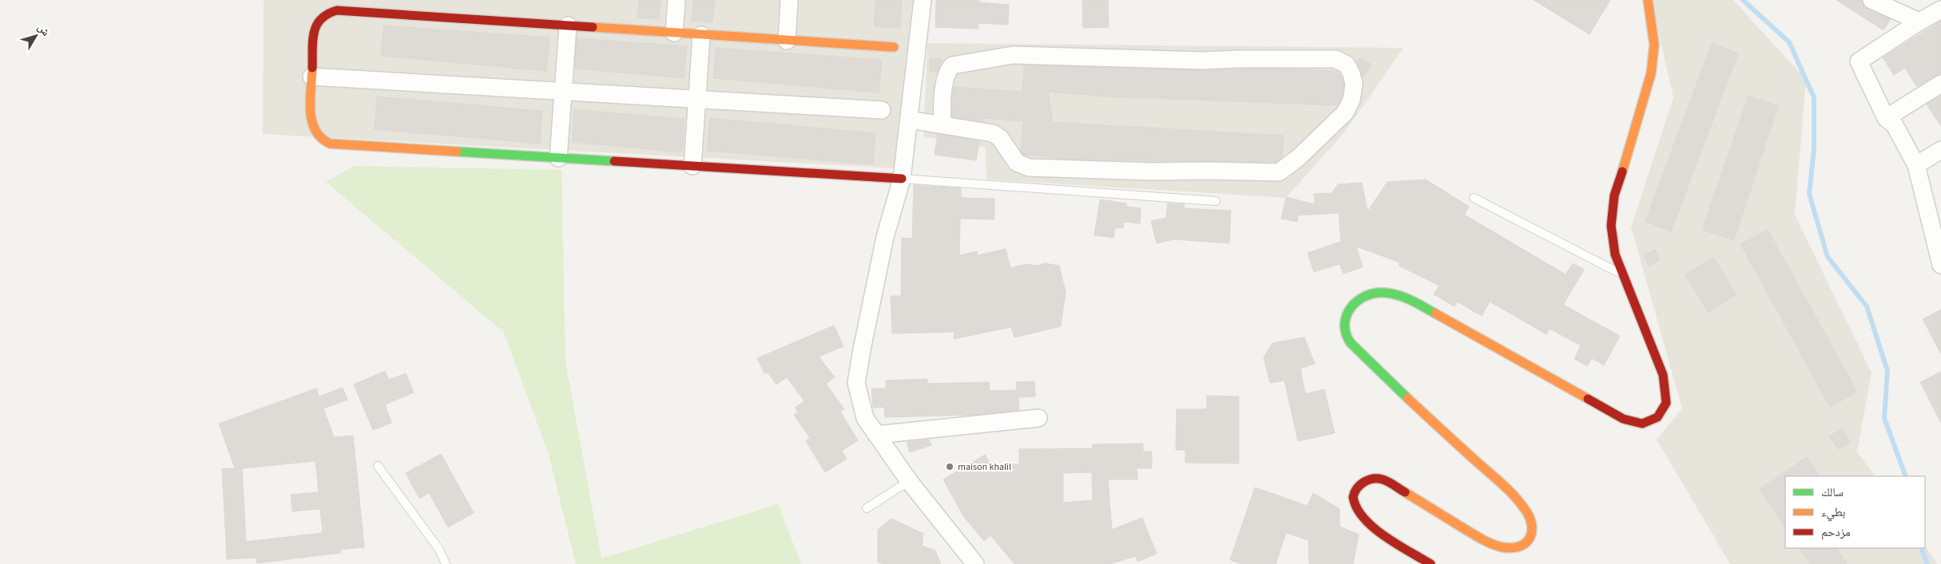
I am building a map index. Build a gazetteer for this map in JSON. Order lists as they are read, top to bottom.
{
  "places": ["maison khalil"],
  "legend": ["سالك", "بطيء", "مزدحم"],
  "north": "top right"
}
